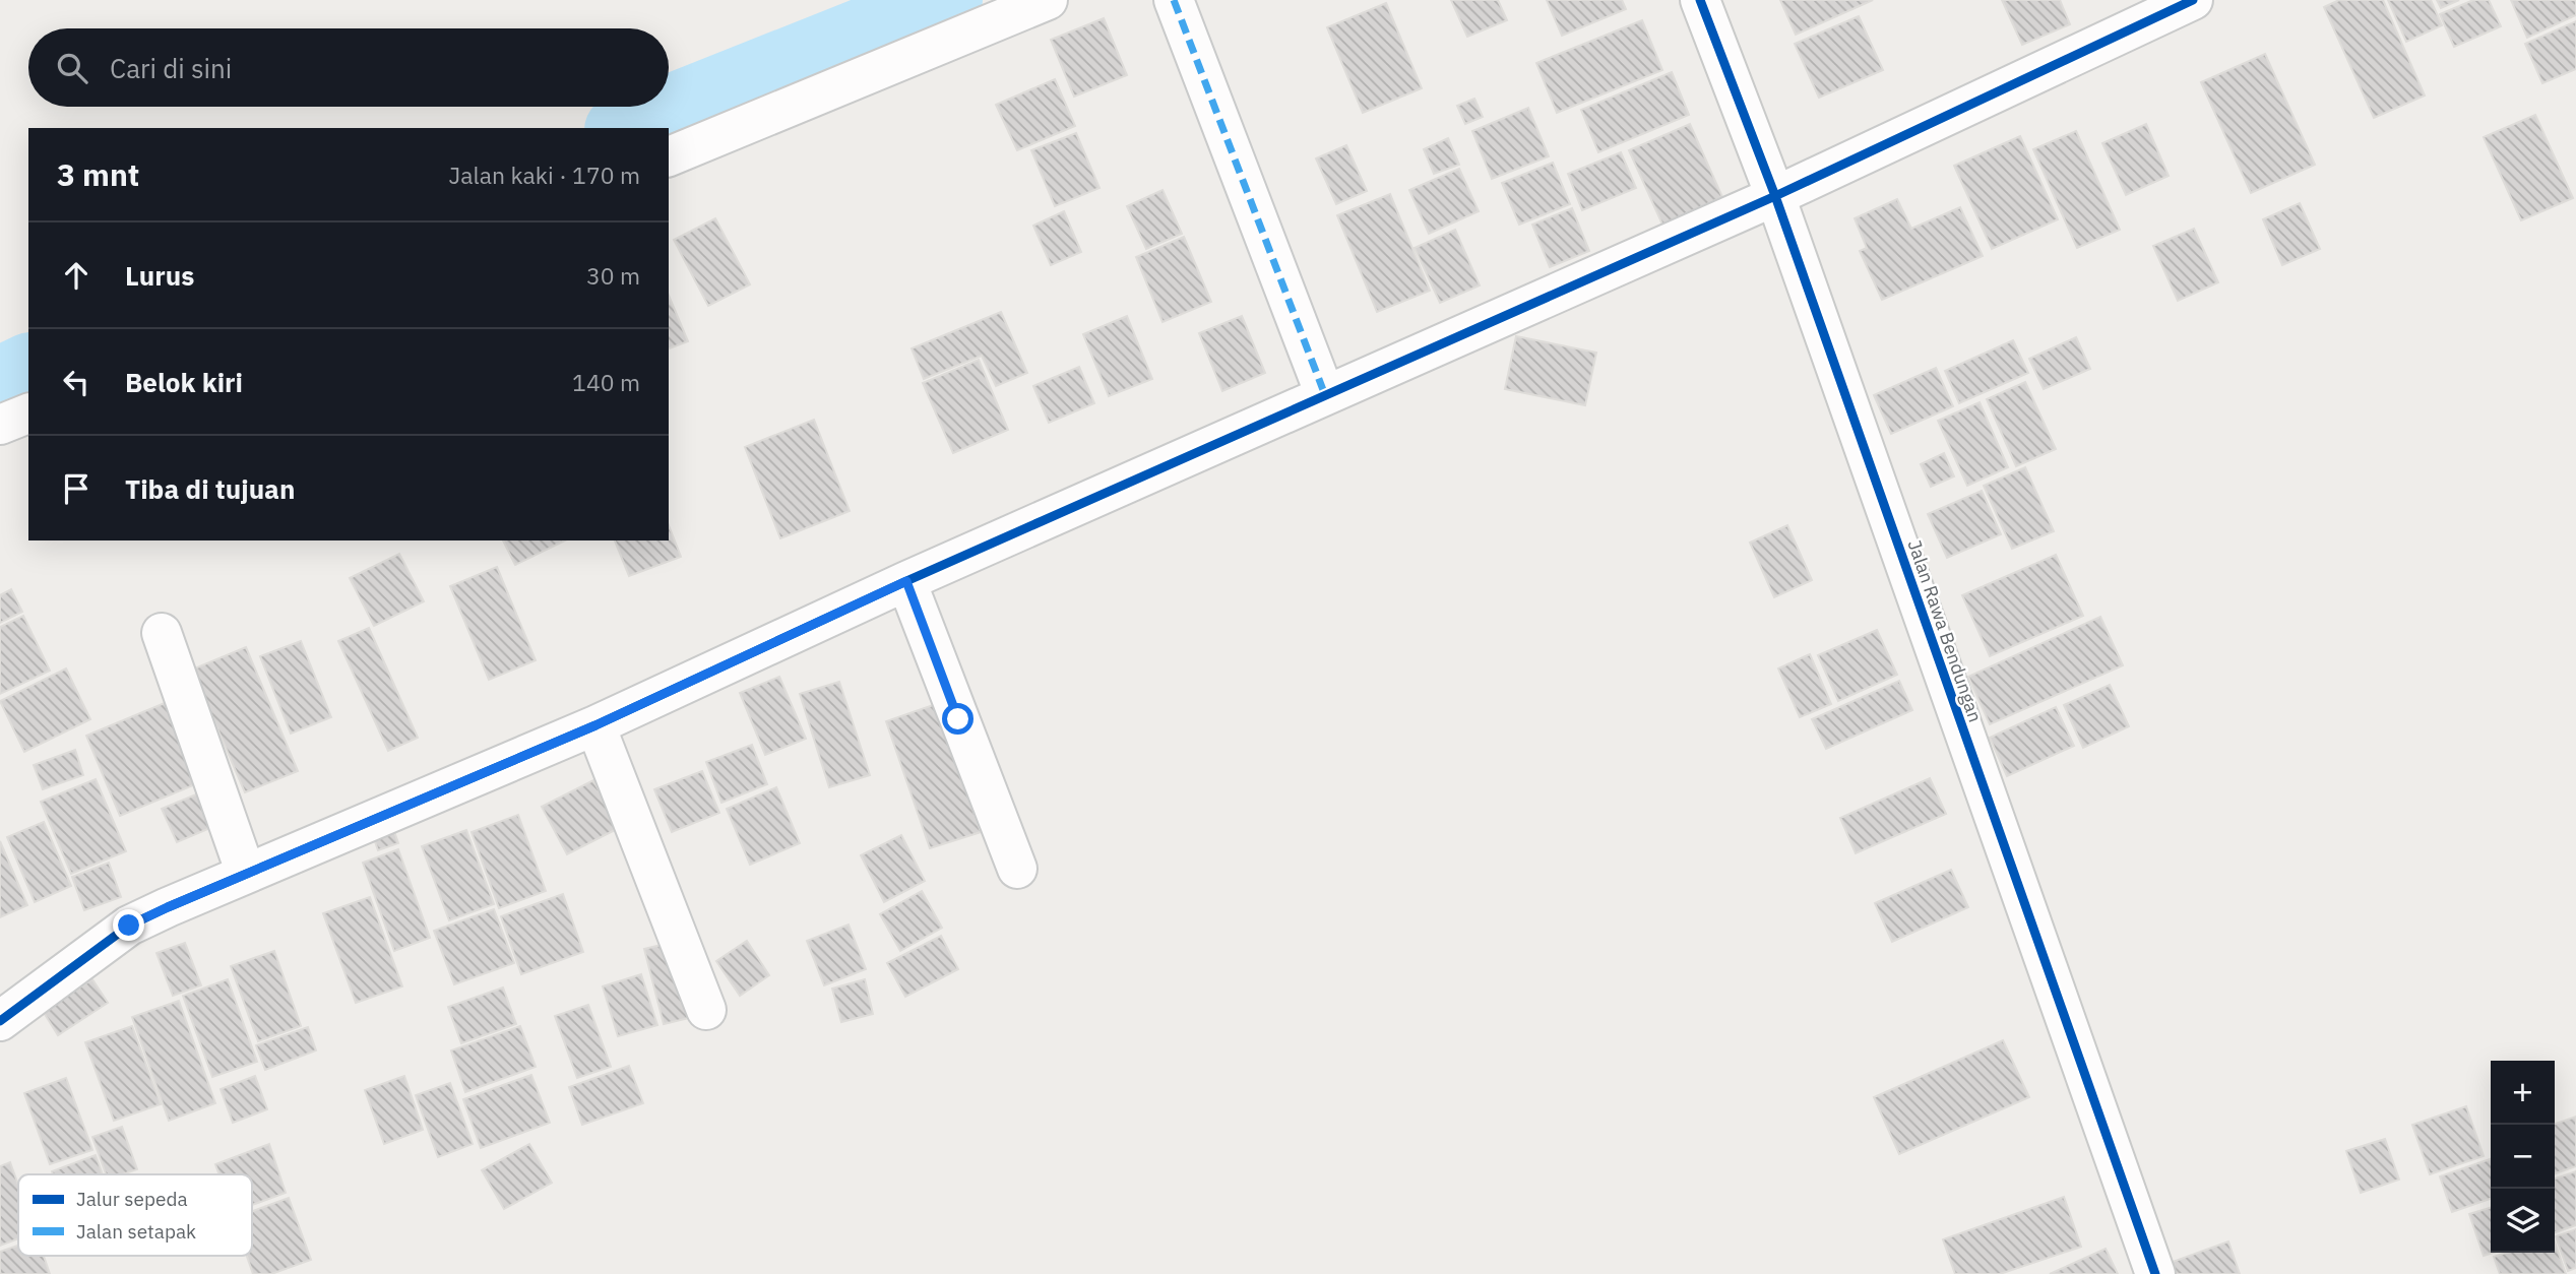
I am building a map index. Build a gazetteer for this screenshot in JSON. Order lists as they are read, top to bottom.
{
  "streets": {
    "street": ["Jalan Rawa Bendungan"]
  },
  "legend": ["Jalur sepeda", "Jalan setapak"],
  "page": {
    "search": "Cari di sini",
    "heading": ["3 mnt", "Jalan kaki · 170 m"],
    "list": [
      ["Lurus", "30 m"],
      ["Belok kiri", "140 m"],
      "Tiba di tujuan"
    ],
    "map_buttons": ["+", "−"]
  }
}
